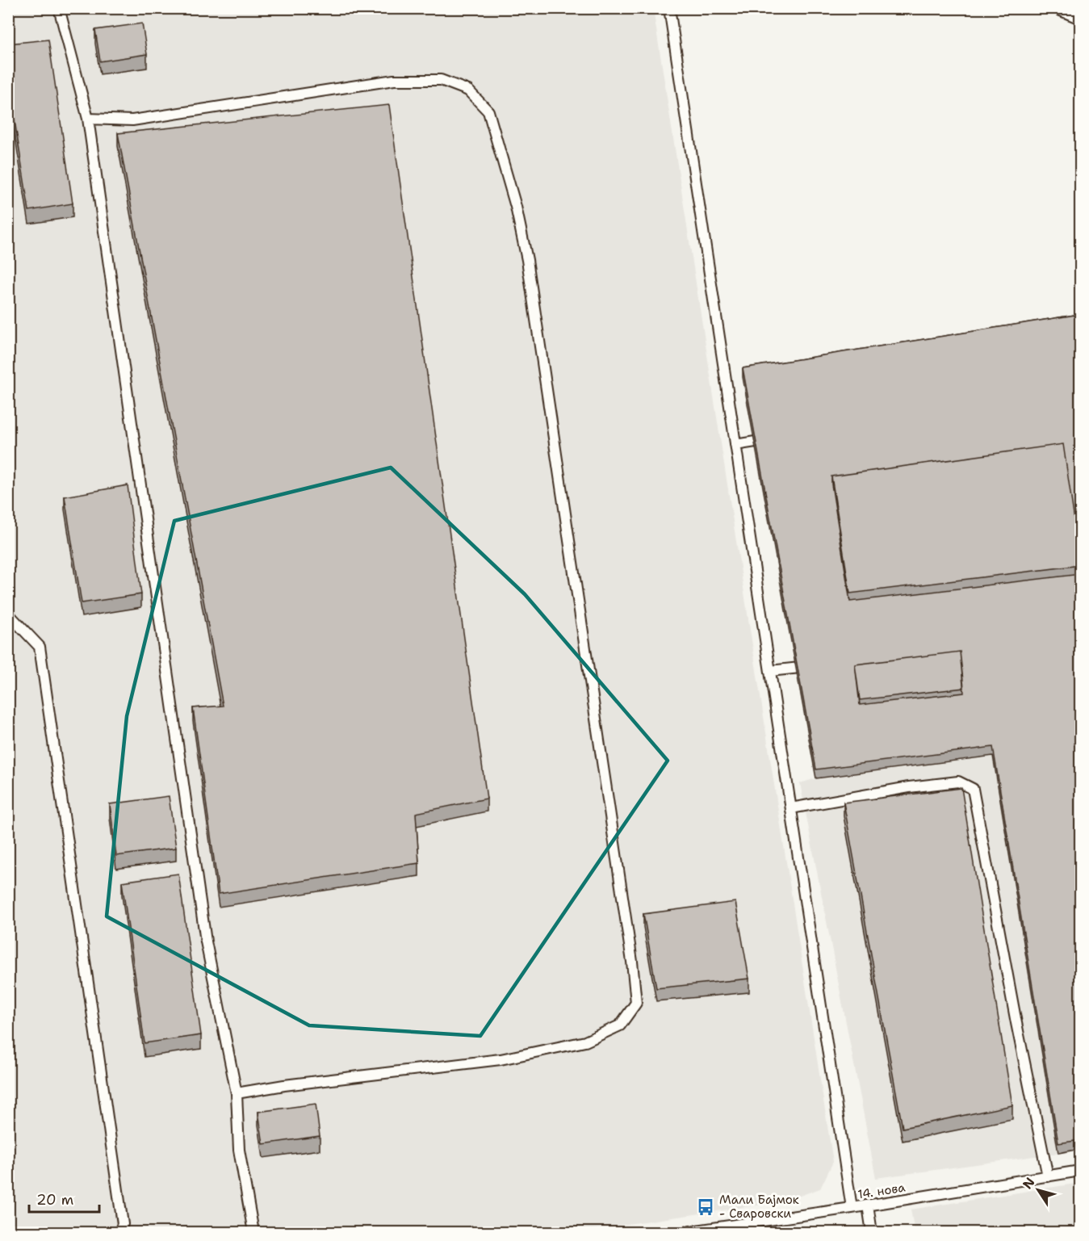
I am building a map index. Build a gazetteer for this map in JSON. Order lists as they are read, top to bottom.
{
  "streets": {
    "lane": ["14. нова"]
  },
  "places": {
    "bus stop": ["Мали Бајмок - Сваровски"]
  },
  "scale_bar": "20 m",
  "north": "top left"
}
